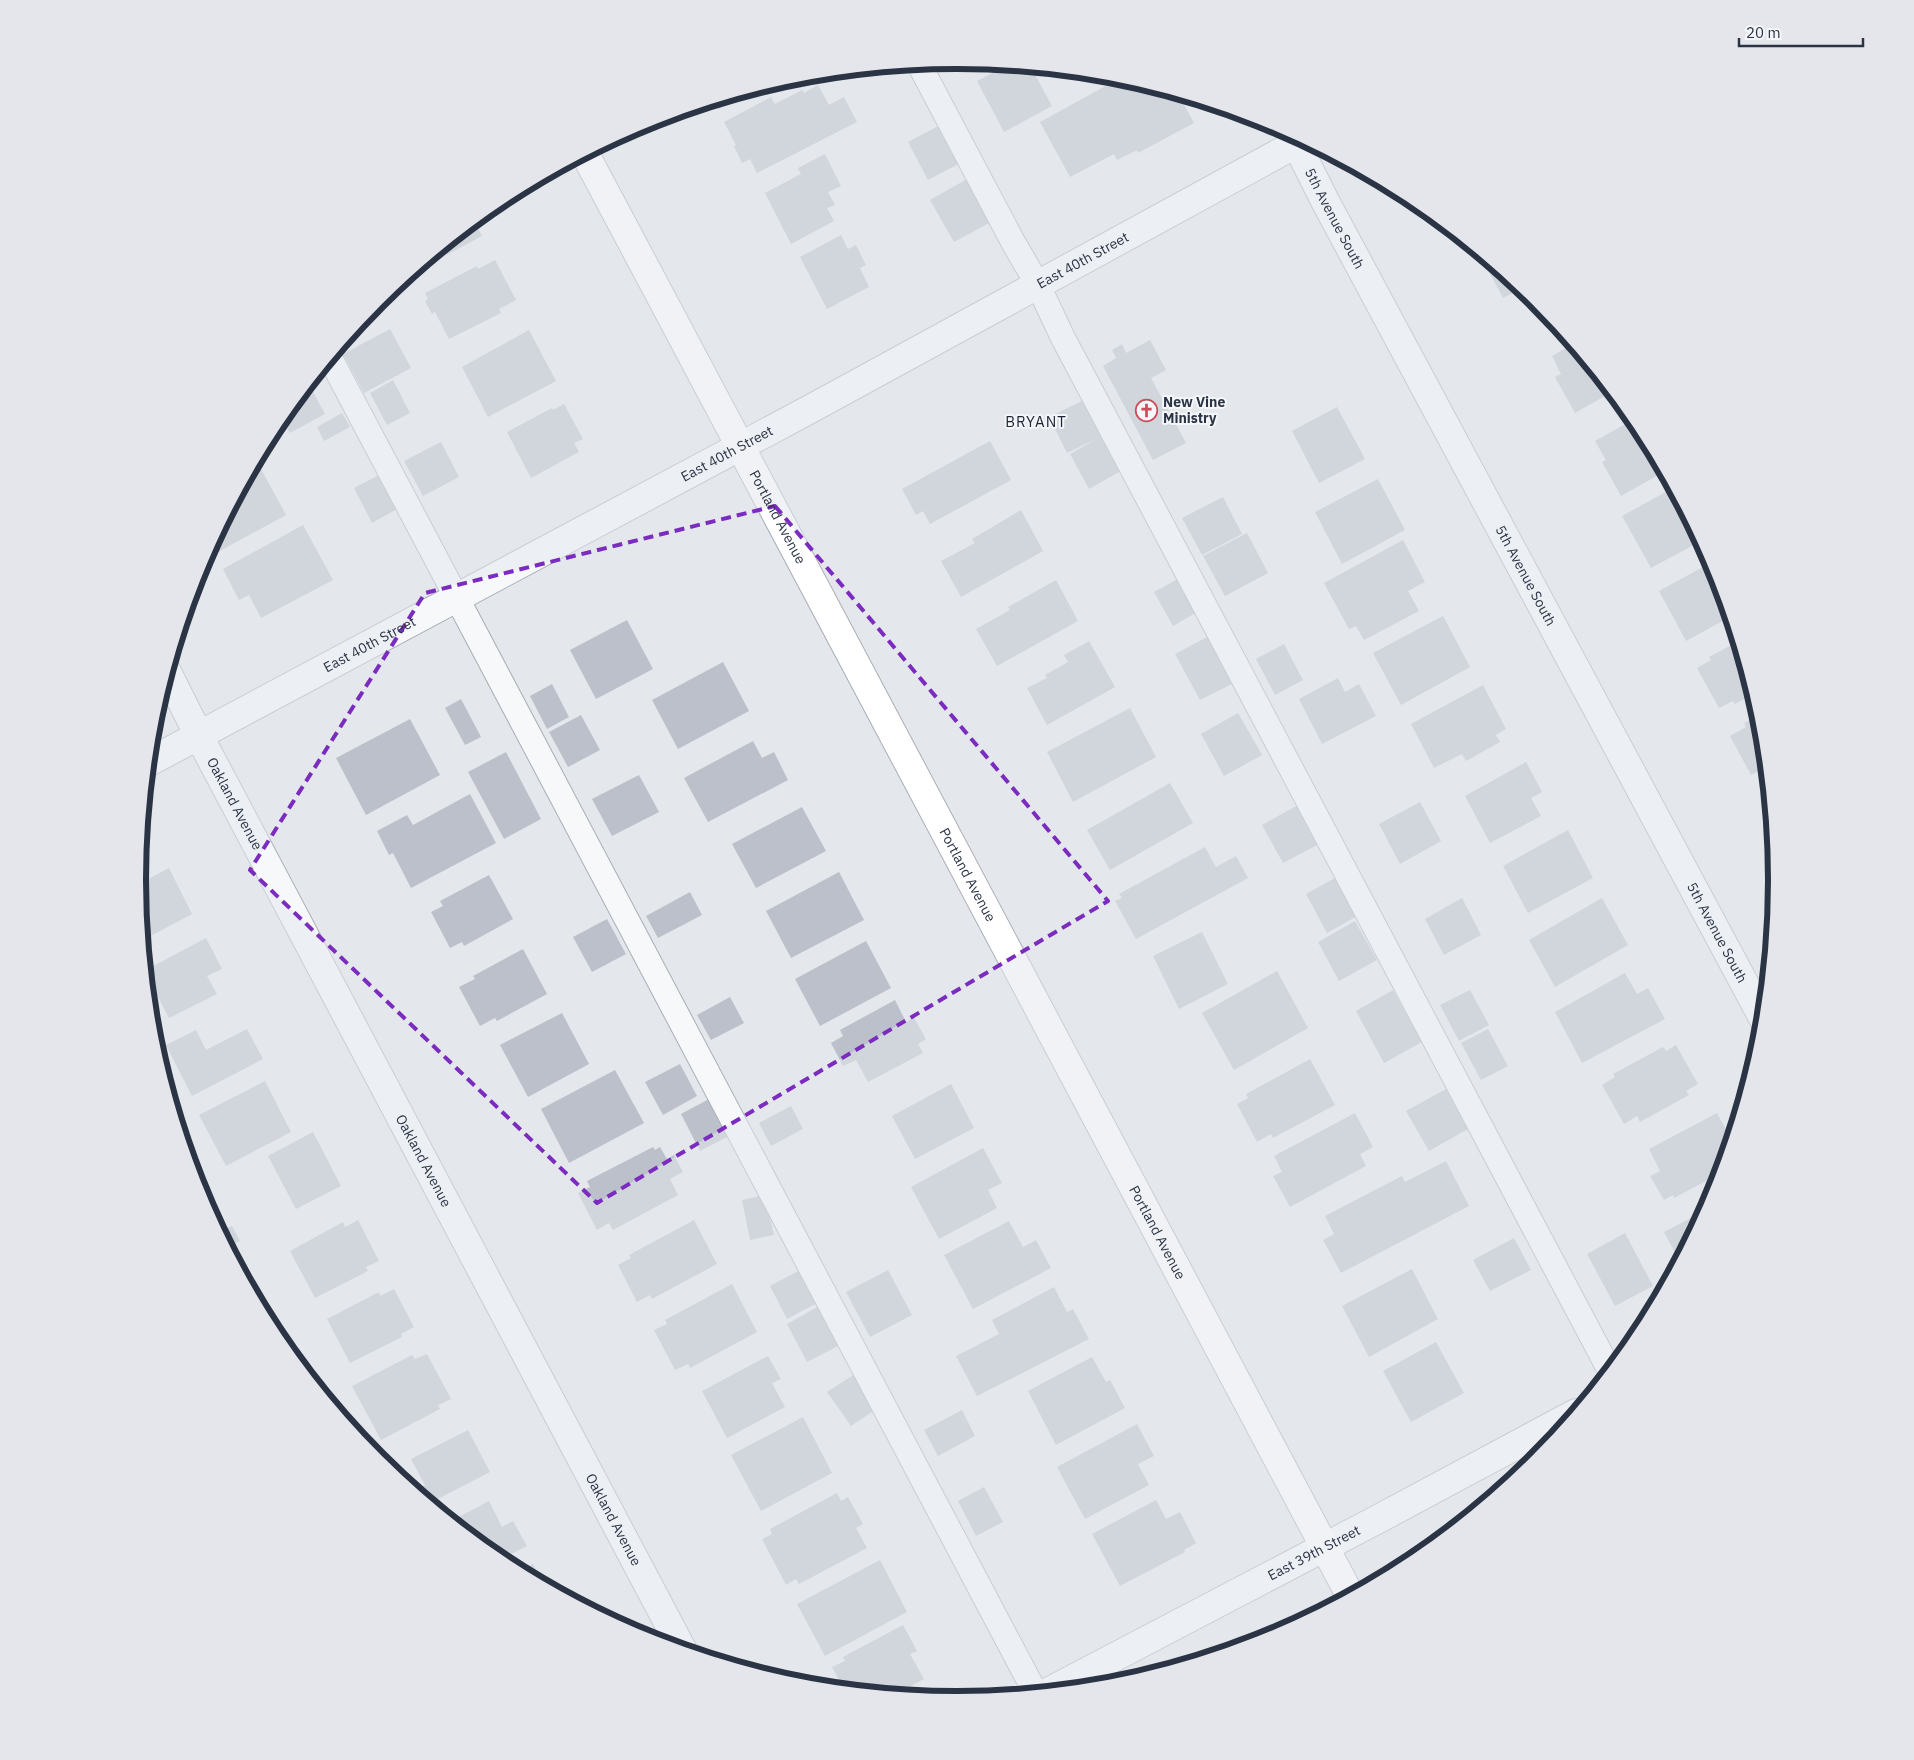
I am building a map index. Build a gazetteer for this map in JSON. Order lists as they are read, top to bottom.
{
  "streets": {
    "street": [
      "5th Avenue South",
      "East 40th Street",
      "Portland Avenue",
      "Oakland Avenue",
      "East 39th Street"
    ]
  },
  "crossings": [
    ["East 40th Street", "Portland Avenue"],
    ["East 40th Street", "Oakland Avenue"],
    ["Portland Avenue", "East 39th Street"]
  ],
  "districts": ["BRYANT"],
  "places": {
    "church": ["New Vine Ministry"]
  },
  "scale_bar": "20 m"
}
